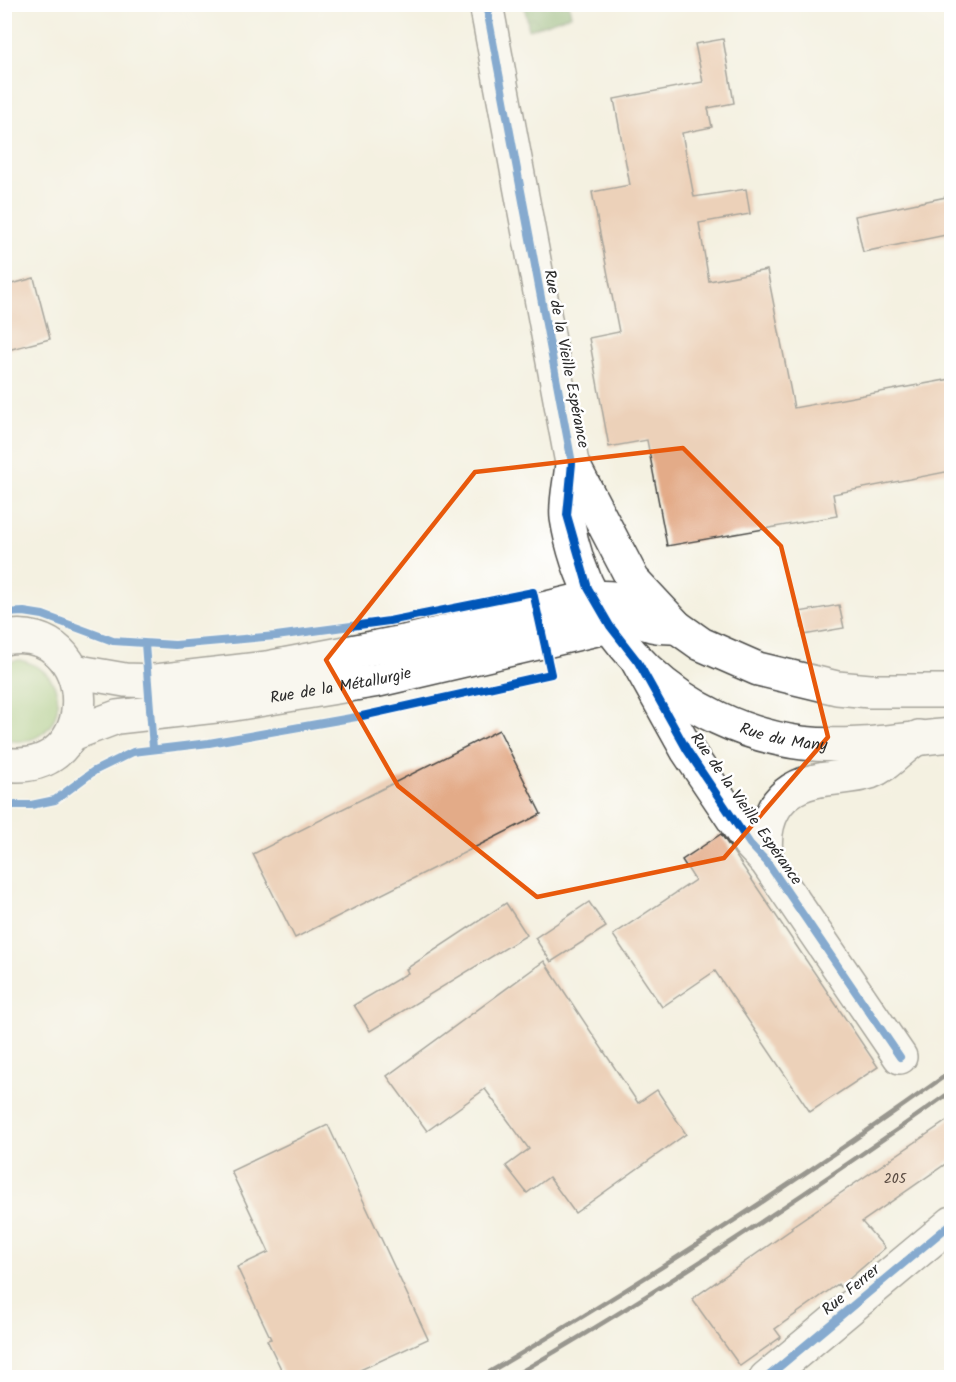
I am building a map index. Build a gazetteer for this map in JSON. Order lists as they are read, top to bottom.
{
  "streets": {
    "street": [
      "Rue de la Vieille Espérance",
      "Rue de la Métallurgie",
      "Rue du Many",
      "Rue Ferrer"
    ]
  },
  "crossings": [
    ["Rue de la Vieille Espérance", "Rue de la Métallurgie"],
    ["Rue de la Vieille Espérance", "Rue du Many"]
  ],
  "house_numbers": ["205"]
}
